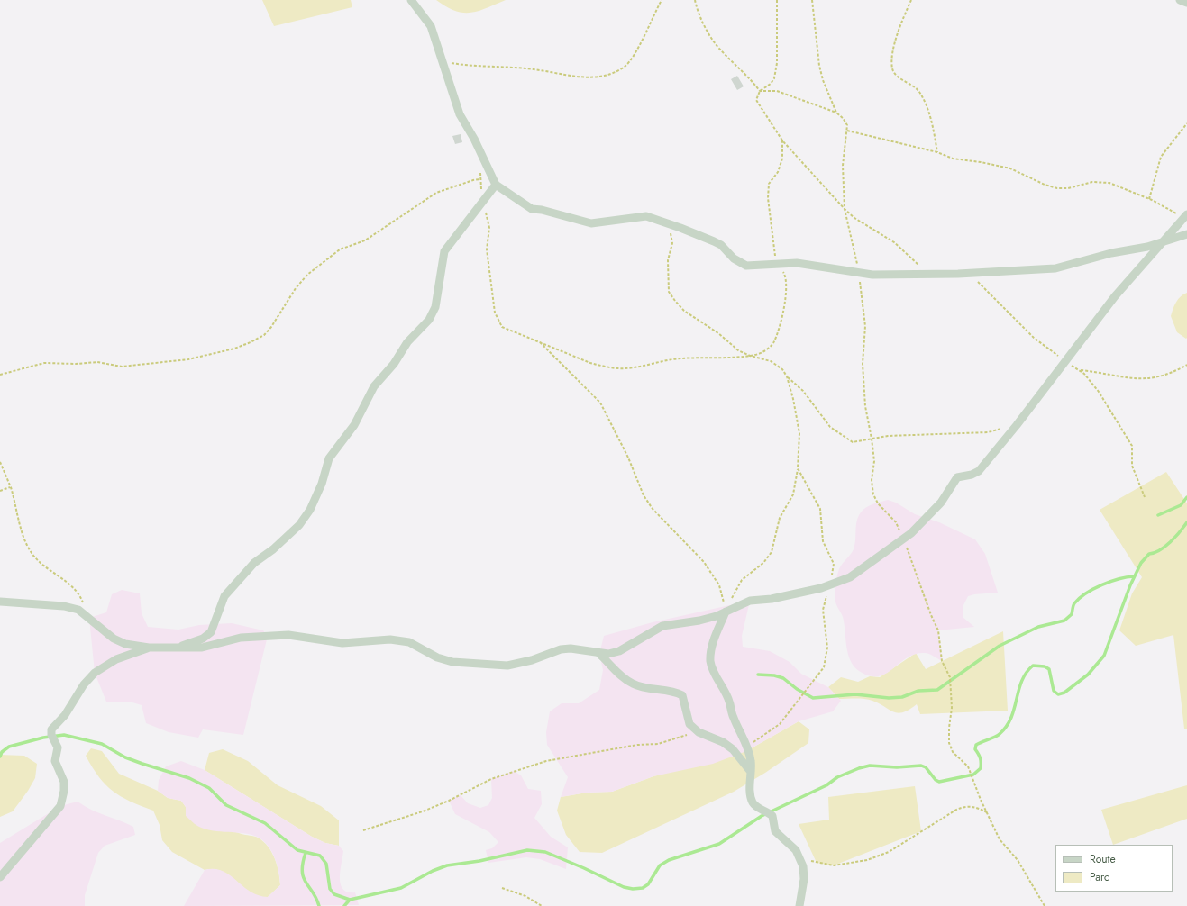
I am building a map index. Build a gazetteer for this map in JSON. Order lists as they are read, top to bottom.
{
  "legend": ["Route", "Parc"]
}
